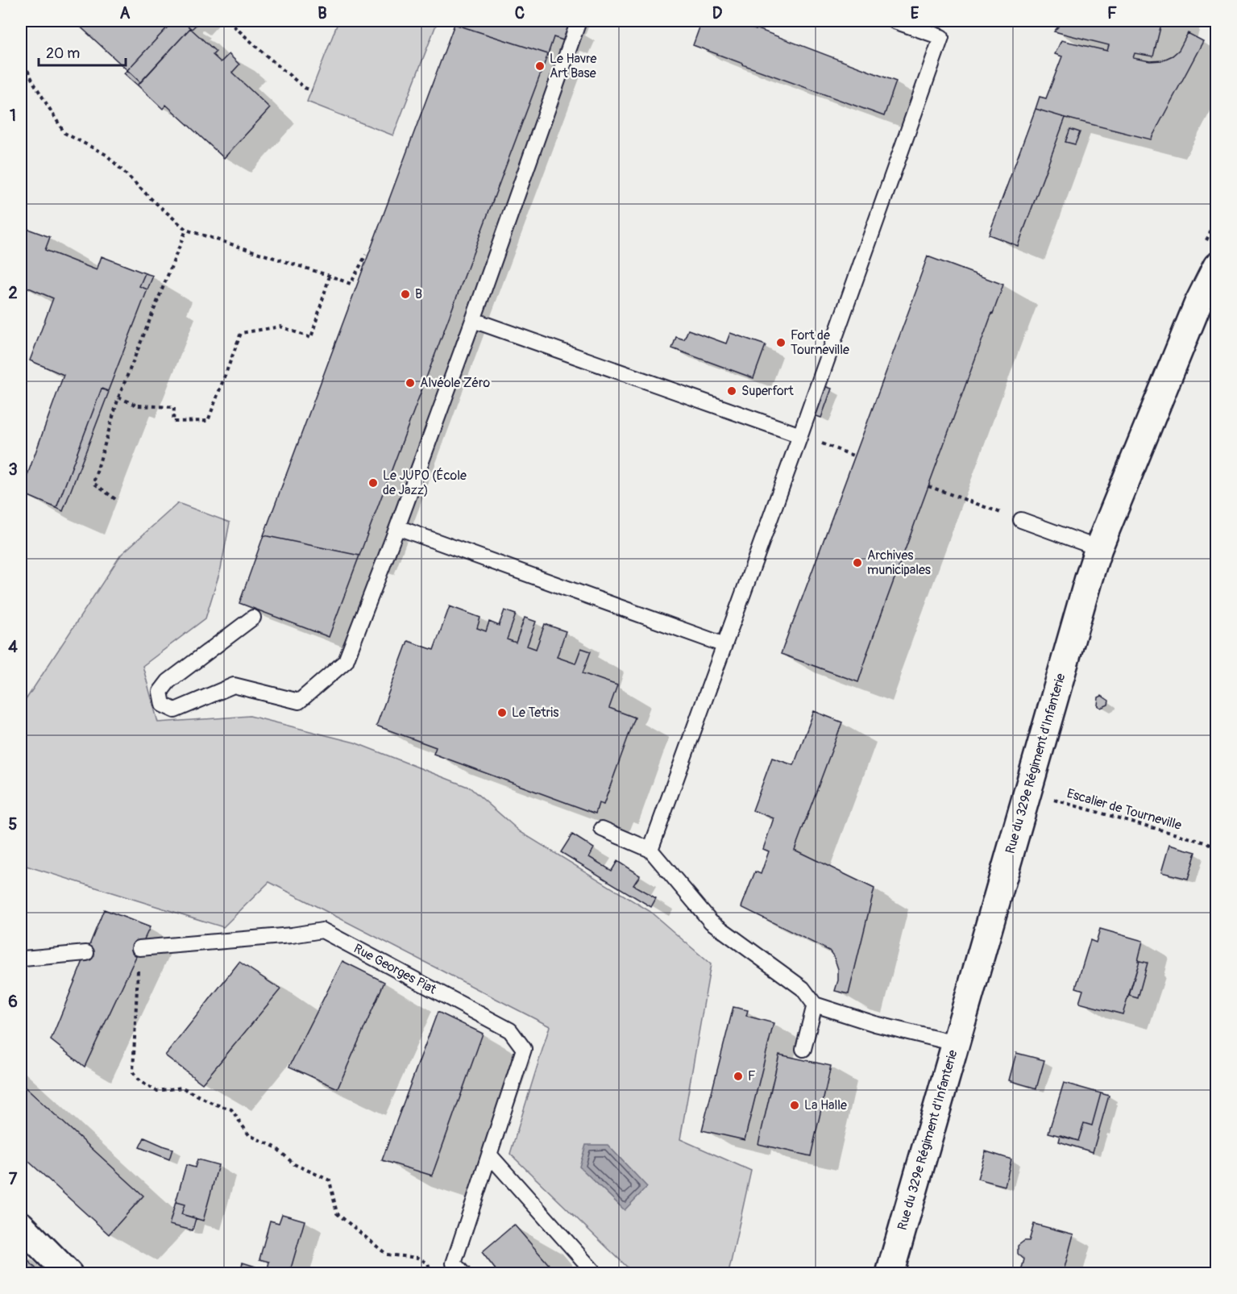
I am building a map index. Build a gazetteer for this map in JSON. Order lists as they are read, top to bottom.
{
  "streets": {
    "street": ["Rue du 329e Régiment d'Infanterie"],
    "lane": ["Rue Georges Piat"],
    "path": ["Escalier de Tourneville"]
  },
  "crossings": [
    ["Rue du 329e Régiment d'Infanterie", "Escalier de Tourneville"]
  ],
  "places": [
    "Le Havre Art Base",
    "B",
    "Fort de Tourneville",
    "Alvéole Zéro",
    "Superfort",
    "Le JUPO (École de Jazz)",
    "Archives municipales",
    "Le Tetris",
    "F",
    "La Halle"
  ],
  "scale_bar": "20 m",
  "grid": {
    "columns": [
      "A",
      "B",
      "C",
      "D",
      "E",
      "F"
    ],
    "rows": [
      "1",
      "2",
      "3",
      "4",
      "5",
      "6",
      "7"
    ]
  }
}
